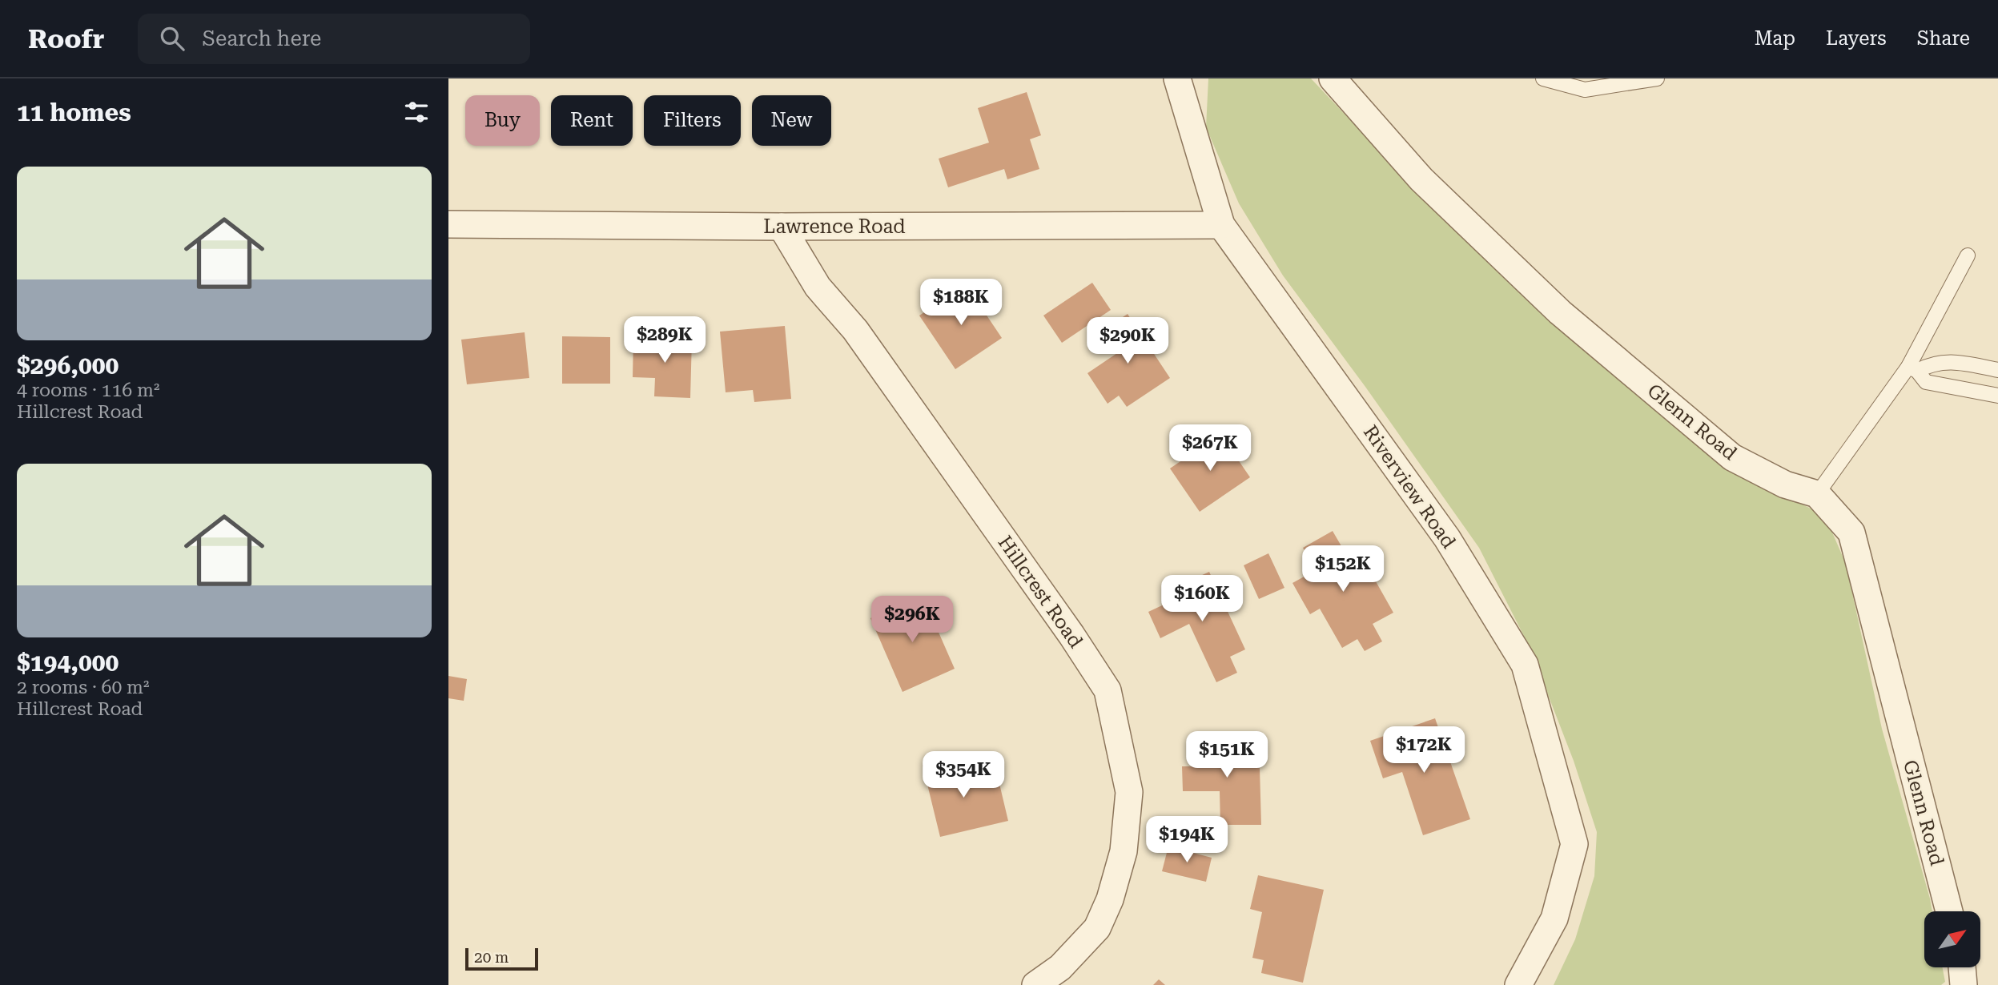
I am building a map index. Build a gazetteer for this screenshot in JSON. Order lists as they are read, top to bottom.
{
  "streets": {
    "street": [
      "Lawrence Road",
      "Glenn Road",
      "Riverview Road",
      "Hillcrest Road"
    ]
  },
  "crossings": [
    ["Lawrence Road", "Riverview Road"],
    ["Lawrence Road", "Hillcrest Road"]
  ],
  "scale_bar": "20 m",
  "north": "top right",
  "page": {
    "header": "Roofr",
    "search": "Search here",
    "nav": ["Map", "Layers", "Share"],
    "heading": "11 homes",
    "chip": [
      "Buy",
      "Rent",
      "Filters",
      "New"
    ],
    "list": [
      {
        "name": "$296,000",
        "note": "4 rooms · 116 m² · Hillcrest Road"
      },
      {
        "name": "$194,000",
        "note": "2 rooms · 60 m² · Hillcrest Road"
      }
    ],
    "price": [
      "$188K",
      "$289K",
      "$290K",
      "$267K",
      "$152K",
      "$160K",
      "$296K",
      "$172K",
      "$151K",
      "$354K",
      "$194K"
    ],
    "scale": "20 m"
  }
}
